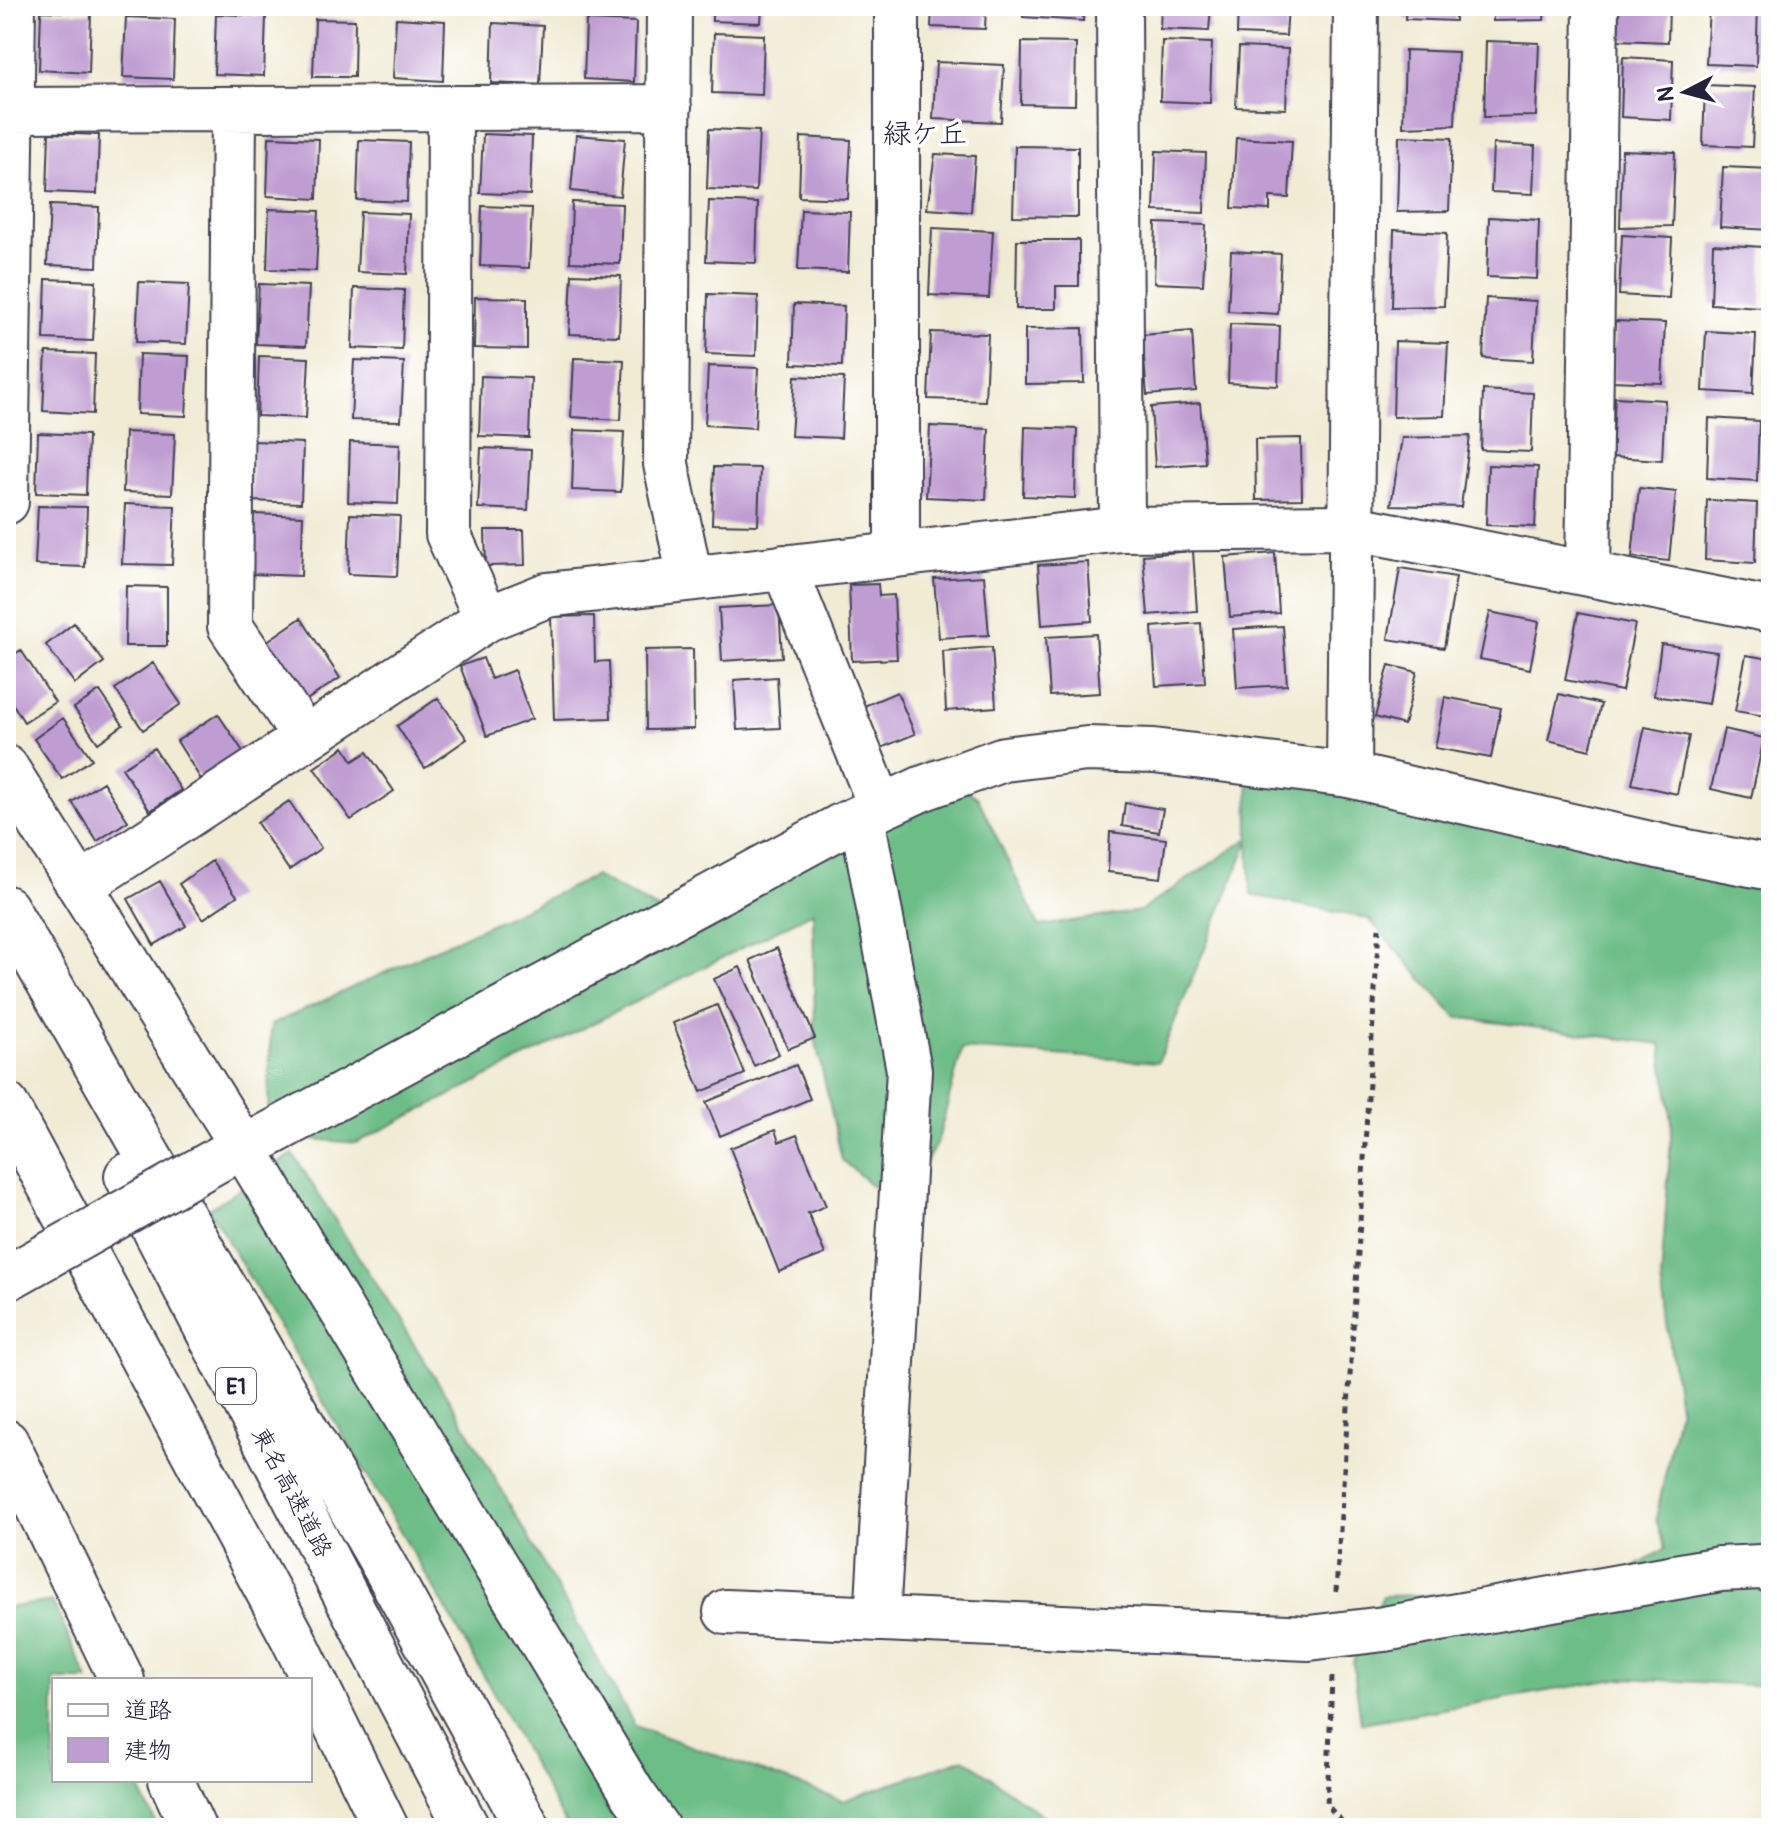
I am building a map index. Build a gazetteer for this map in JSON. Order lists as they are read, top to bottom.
{
  "streets": {
    "main road": ["E1", "東名高速道路"]
  },
  "districts": ["緑ケ丘"],
  "legend": ["道路", "建物"],
  "north": "left"
}
